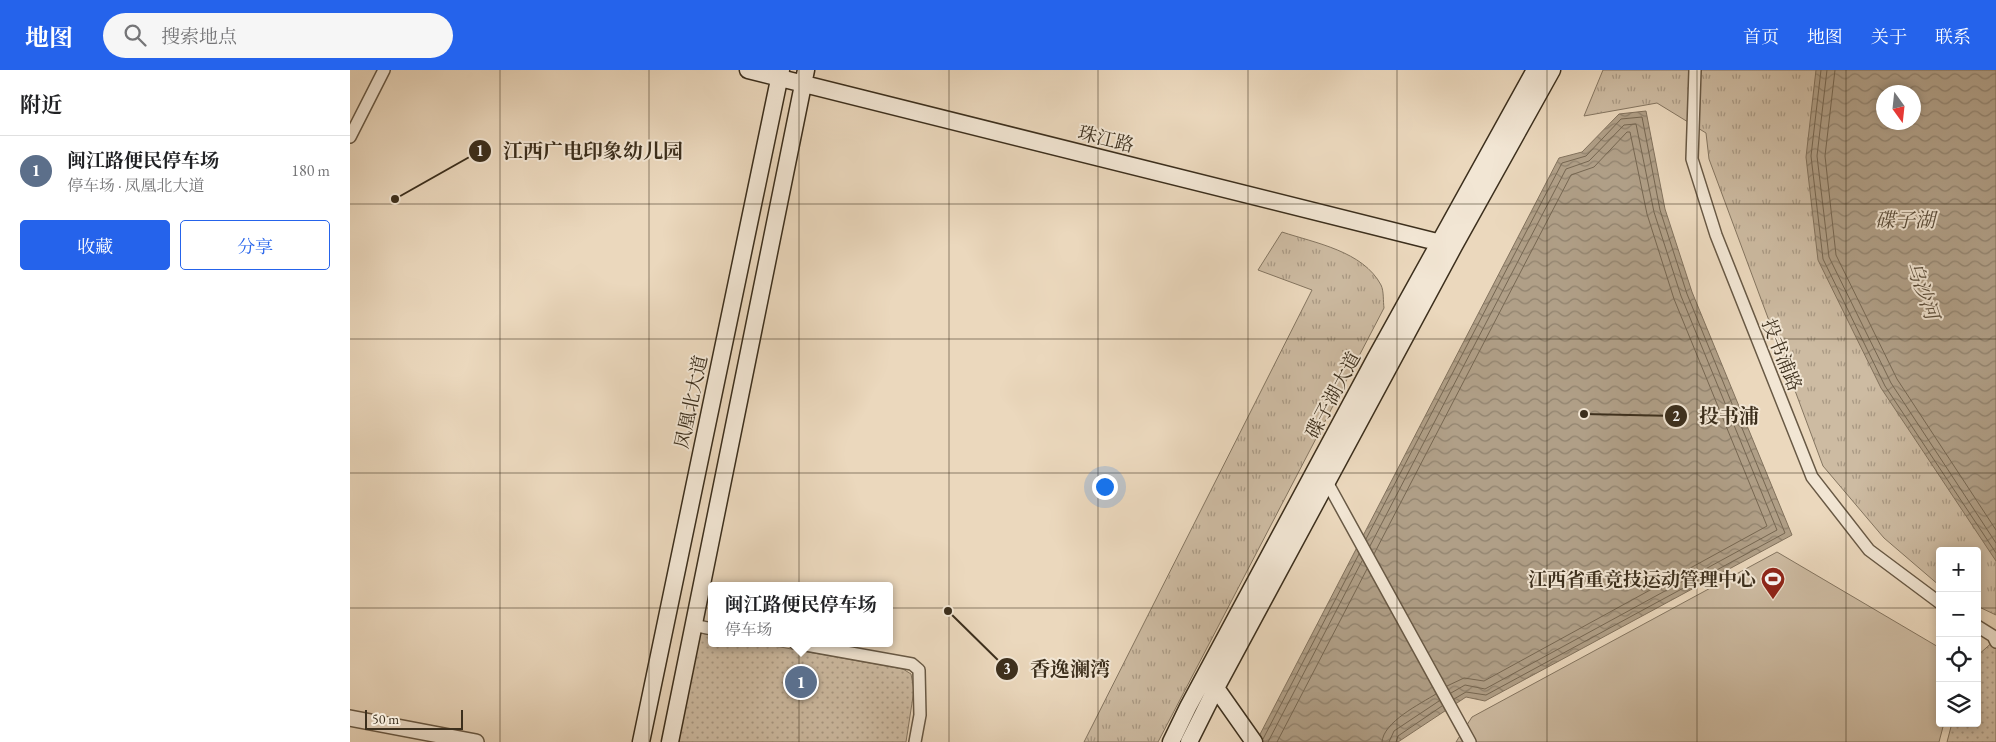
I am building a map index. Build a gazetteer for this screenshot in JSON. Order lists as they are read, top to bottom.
{
  "streets": {
    "main road": ["珠江路", "碟子湖大道", "凤凰北大道"],
    "street": ["投书浦路"]
  },
  "crossings": [
    ["珠江路", "碟子湖大道"],
    ["珠江路", "凤凰北大道"]
  ],
  "water": ["碟子湖", "乌沙河"],
  "places": {
    "other": ["江西广电印象幼儿园", "投书浦", "香逸澜湾"],
    "sports": ["江西省重竞技运动管理中心"]
  },
  "scale_bar": "50 m",
  "north": "bottom",
  "page": {
    "header": "地图",
    "search": "搜索地点",
    "nav": [
      "首页",
      "地图",
      "关于",
      "联系"
    ],
    "heading": "附近",
    "list": [
      {
        "mark": "1",
        "name": "闽江路便民停车场",
        "note": "停车场 · 凤凰北大道",
        "value": "180 m"
      }
    ],
    "buttons": ["收藏", "分享"],
    "map_buttons": ["+", "−"],
    "popup": ["闽江路便民停车场", "停车场"],
    "pins": "1",
    "scale": "50 m"
  }
}
